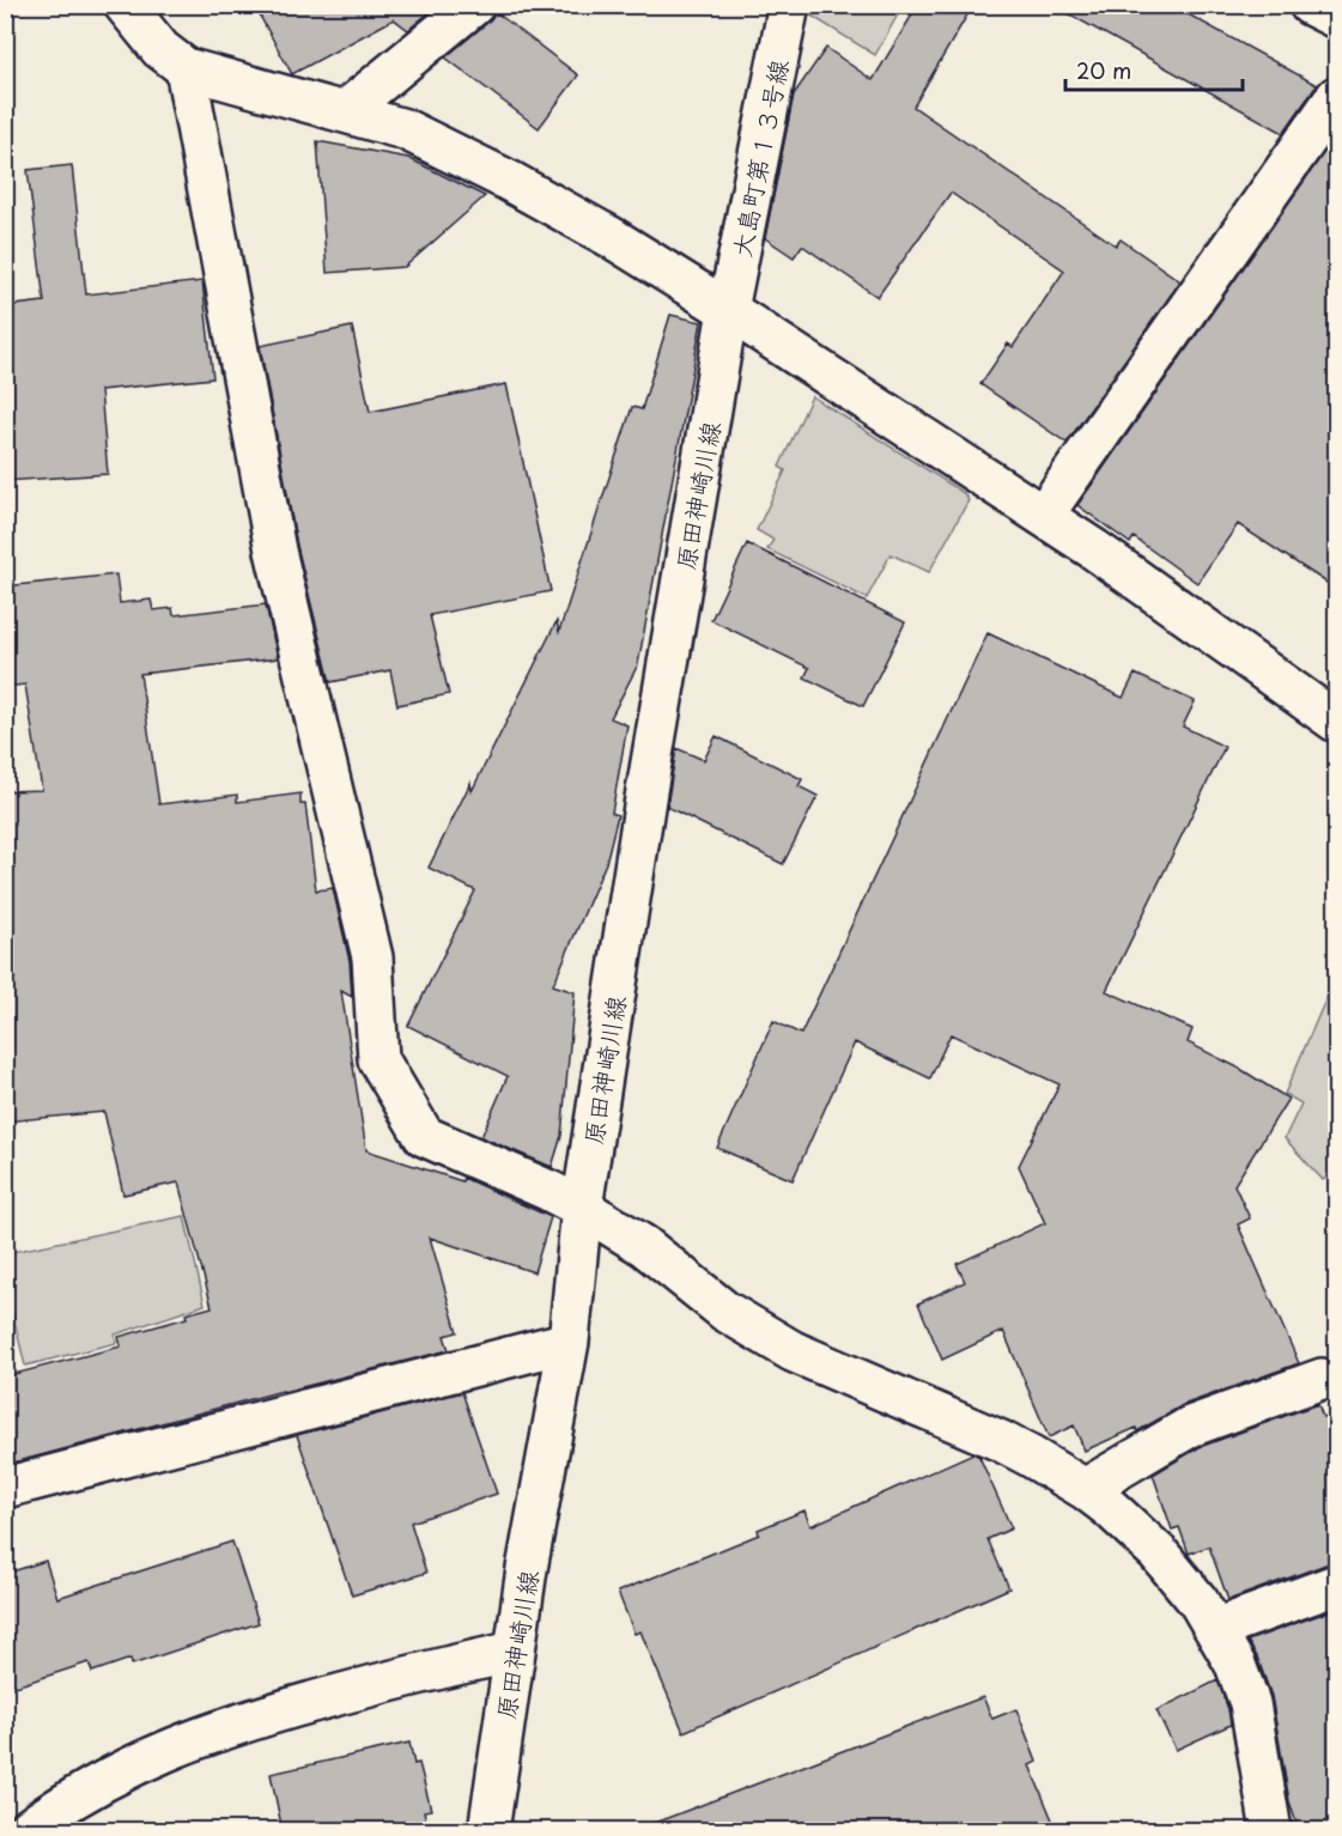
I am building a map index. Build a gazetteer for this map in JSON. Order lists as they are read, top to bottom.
{
  "streets": {
    "street": ["大島町第１３号線", "原田神崎川線"]
  },
  "crossings": [
    ["大島町第１３号線", "原田神崎川線"]
  ],
  "scale_bar": "20 m"
}
